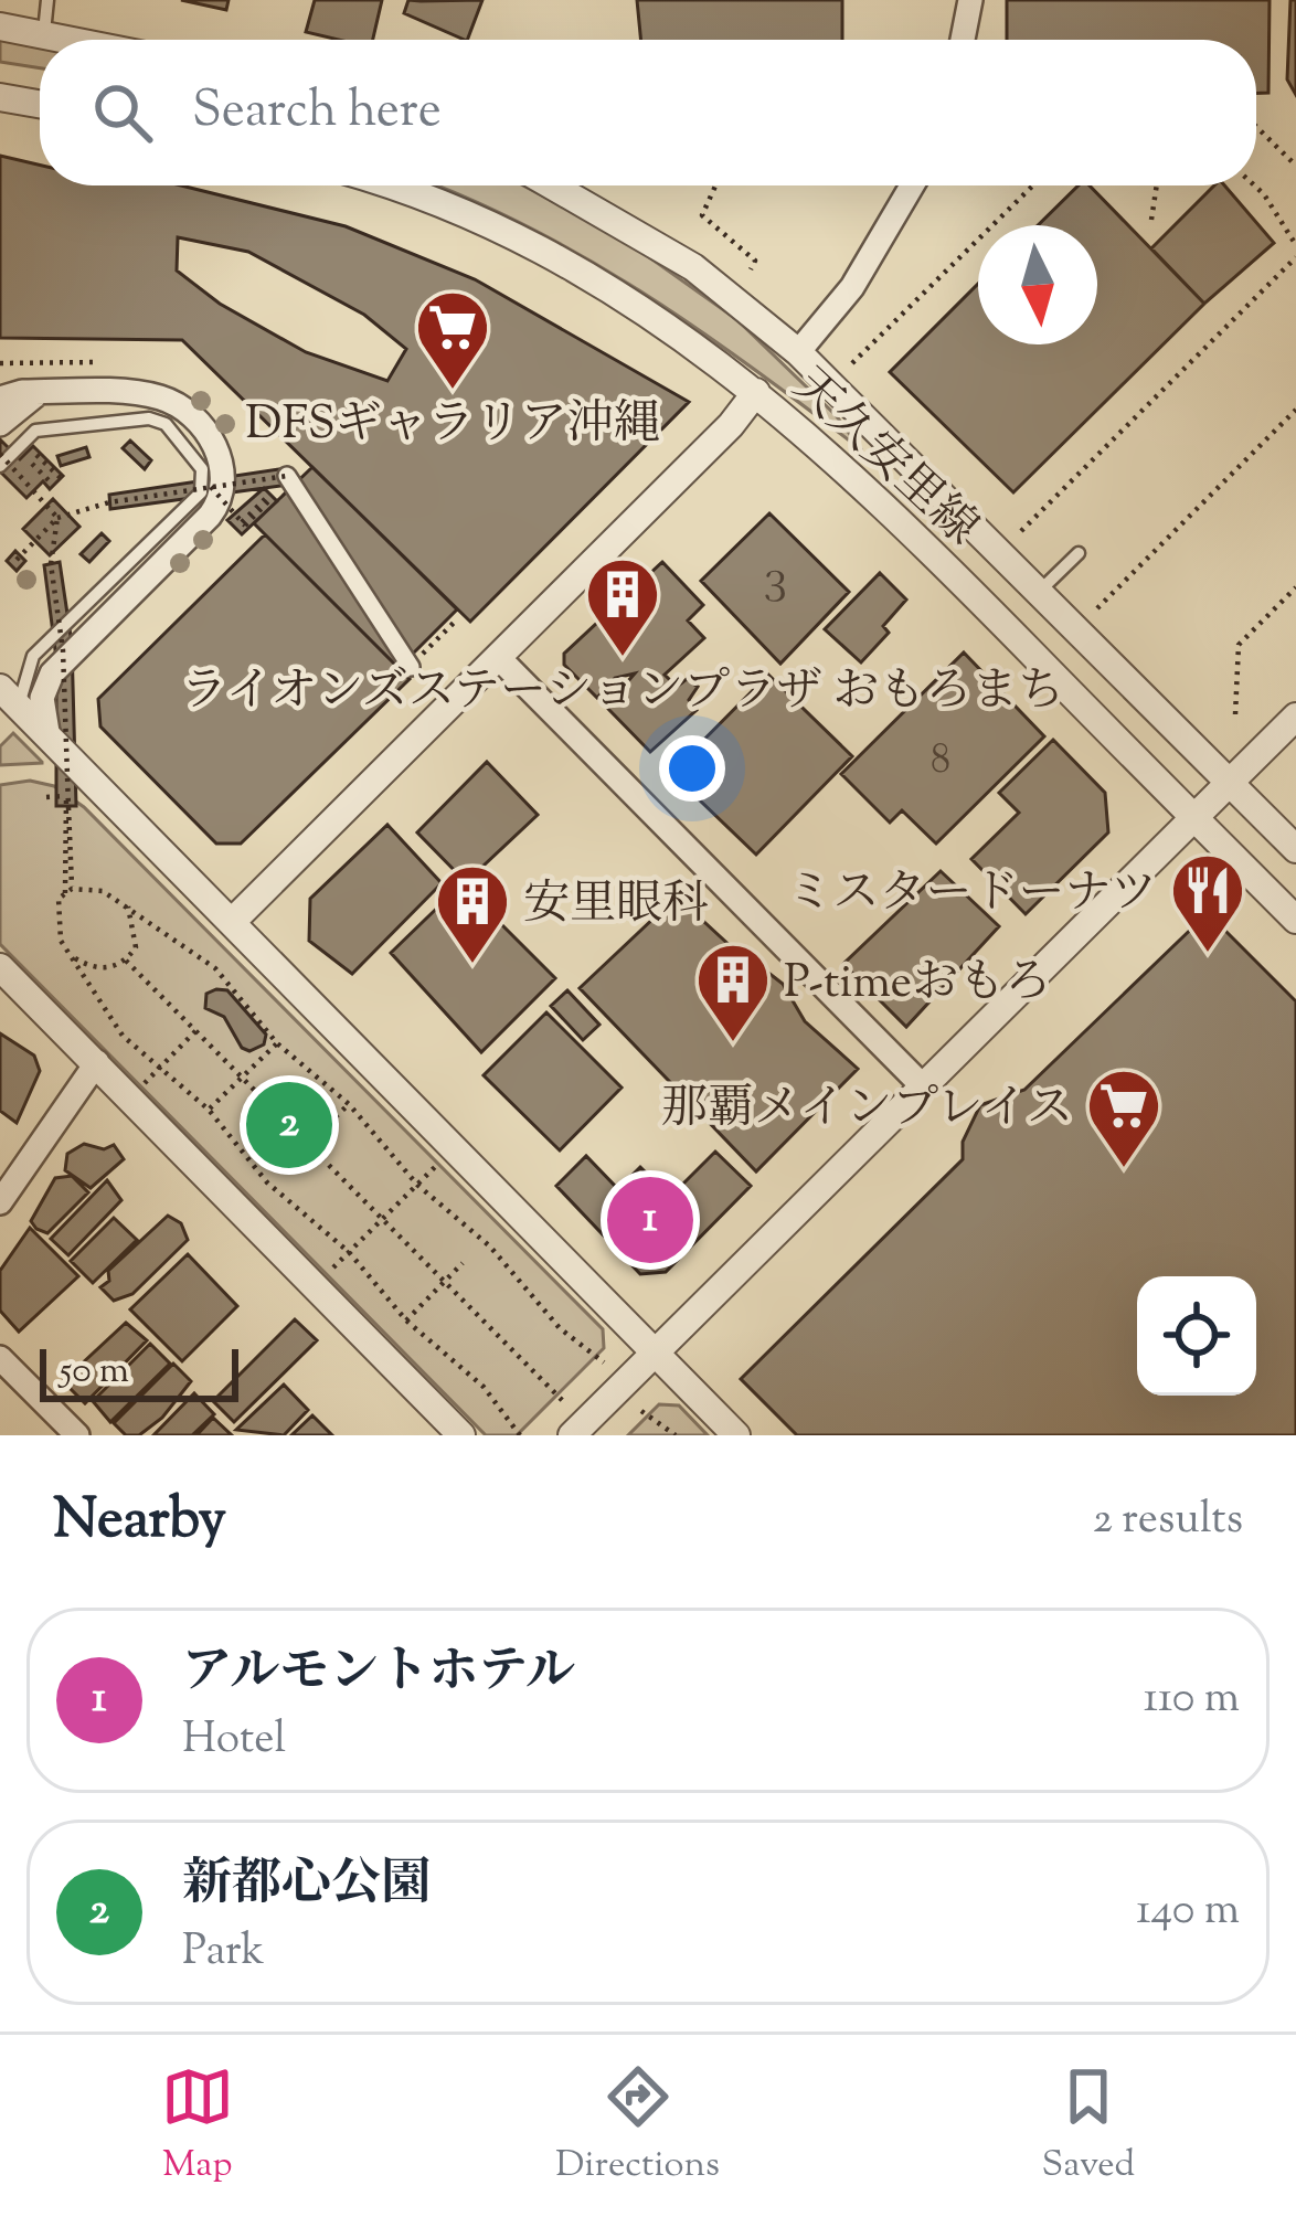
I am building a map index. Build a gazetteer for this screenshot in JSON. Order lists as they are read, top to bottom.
{
  "streets": {
    "street": ["天久安里線"]
  },
  "places": {
    "supermarket": ["DFSギャラリア沖縄", "那覇メインプレイス"],
    "building": ["ライオンズステーションプラザ おもろまち", "安里眼科", "P-timeおもろ"],
    "restaurant": ["ミスタードーナツ"]
  },
  "house_numbers": ["３", "8"],
  "scale_bar": "50 m",
  "north": "bottom",
  "page": {
    "search": "Search here",
    "pins": ["2", "1"],
    "scale": "50 m",
    "heading": ["Nearby", "2 results"],
    "list": [
      {
        "mark": "1",
        "name": "アルモントホテル",
        "note": "Hotel",
        "value": "110 m"
      },
      {
        "mark": "2",
        "name": "新都心公園",
        "note": "Park",
        "value": "140 m"
      }
    ],
    "nav": ["Map", "Directions", "Saved"]
  }
}
